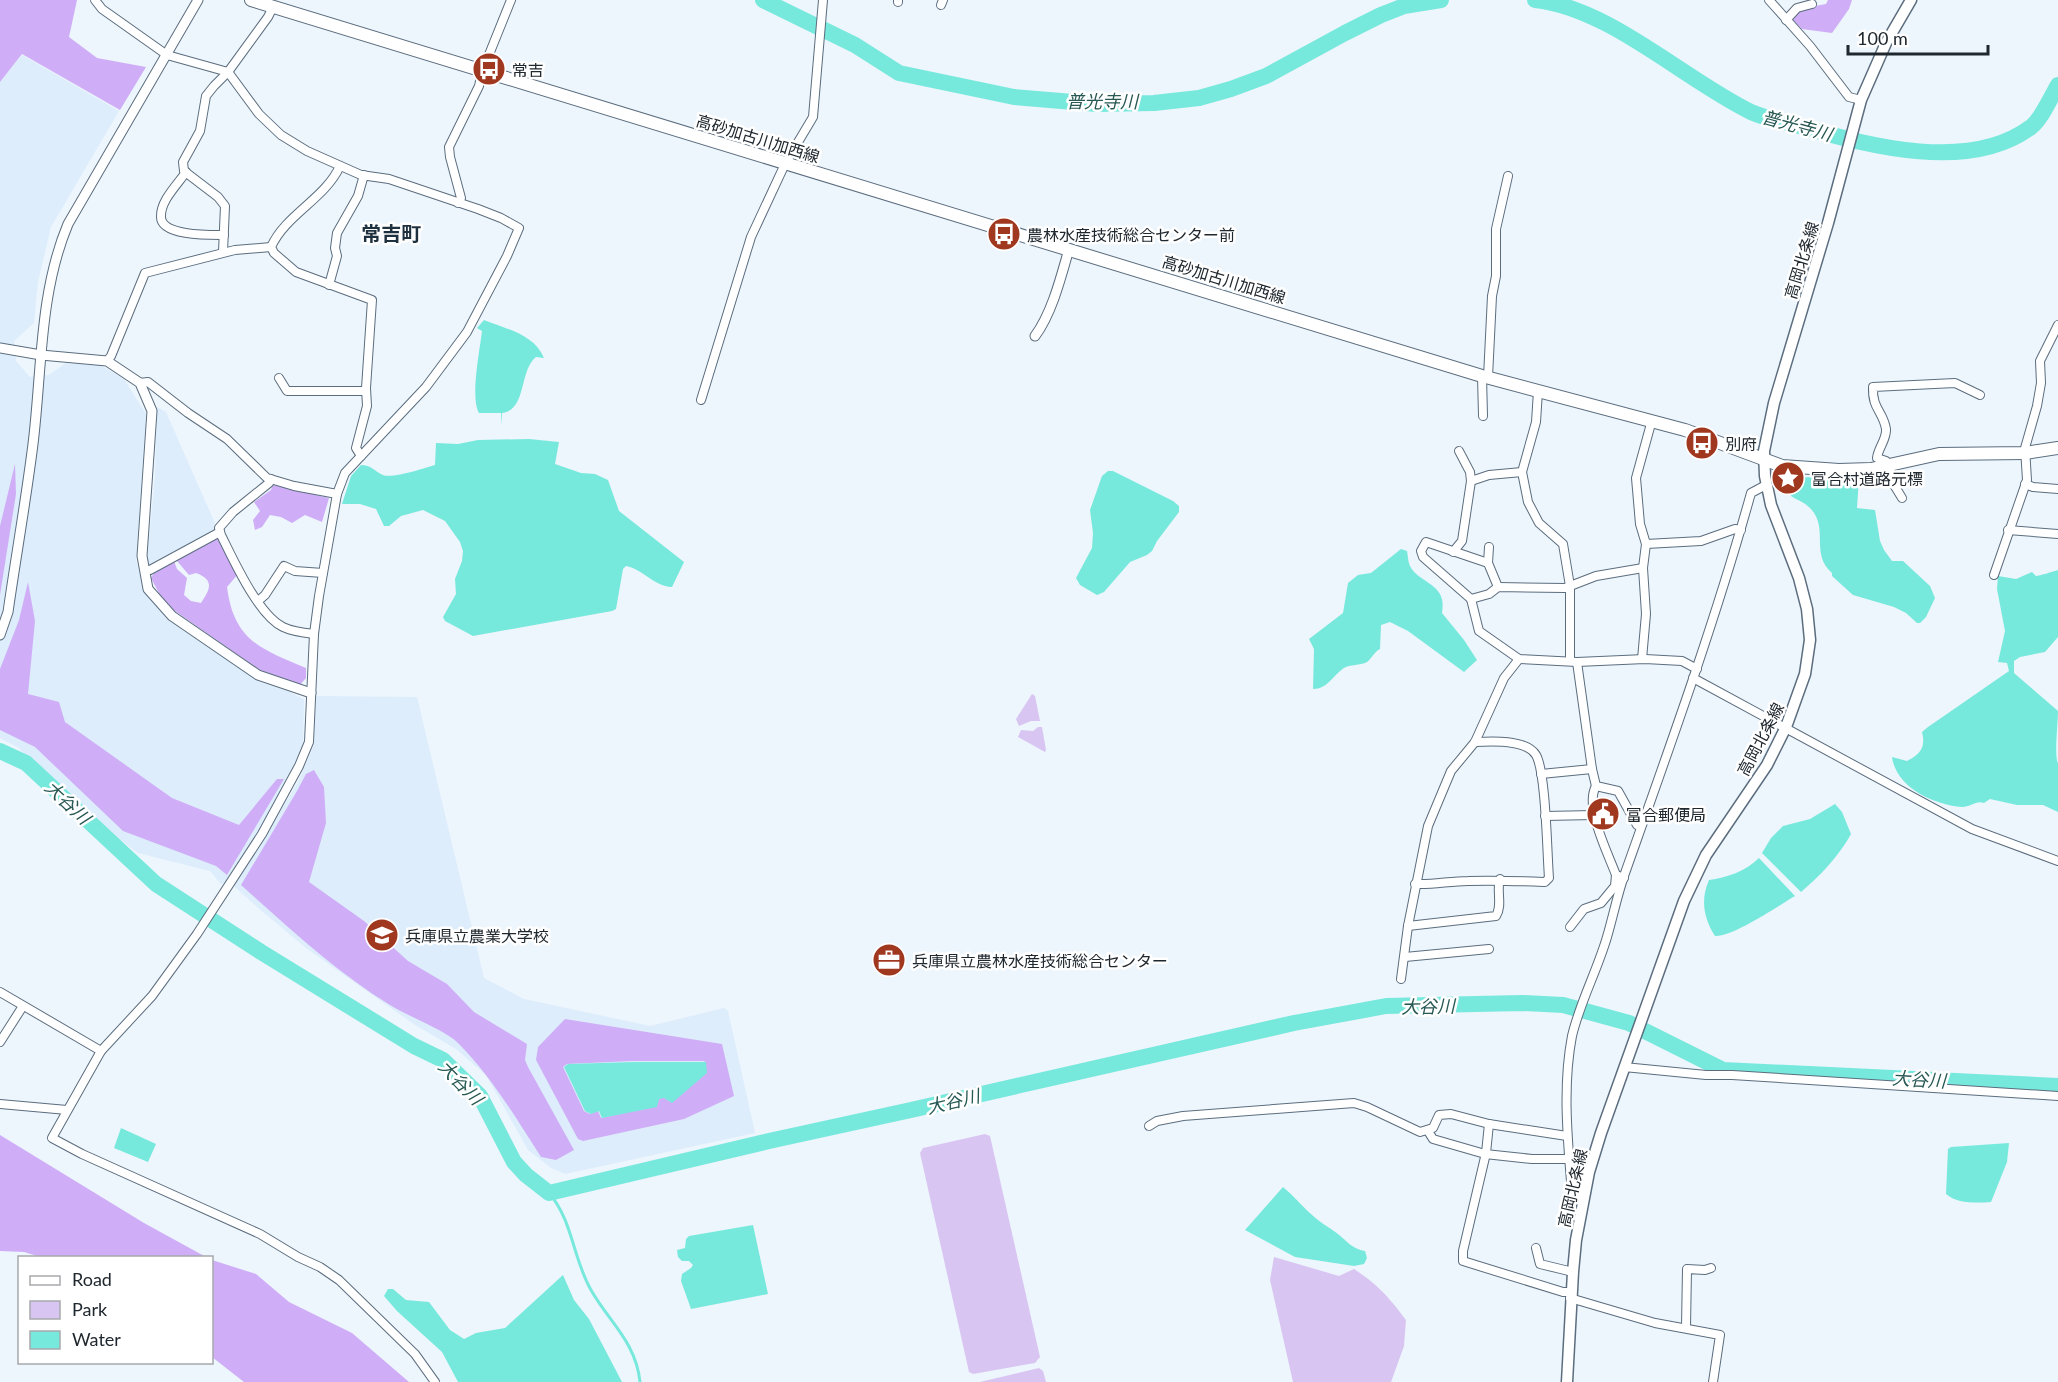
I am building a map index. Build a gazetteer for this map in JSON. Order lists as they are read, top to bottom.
{
  "streets": {
    "main road": ["高砂加古川加西線", "高岡北条線"]
  },
  "crossings": [
    ["高砂加古川加西線", "高岡北条線"]
  ],
  "districts": ["常吉町"],
  "water": ["普光寺川", "大谷川"],
  "places": {
    "bus stop": ["常吉", "農林水産技術総合センター前", "別府"],
    "place": ["富合村道路元標"],
    "public building": ["富合郵便局"],
    "school or university": ["兵庫県立農業大学校"],
    "office": ["兵庫県立農林水産技術総合センター"]
  },
  "legend": ["Road", "Park", "Water"],
  "scale_bar": "100 m"
}
